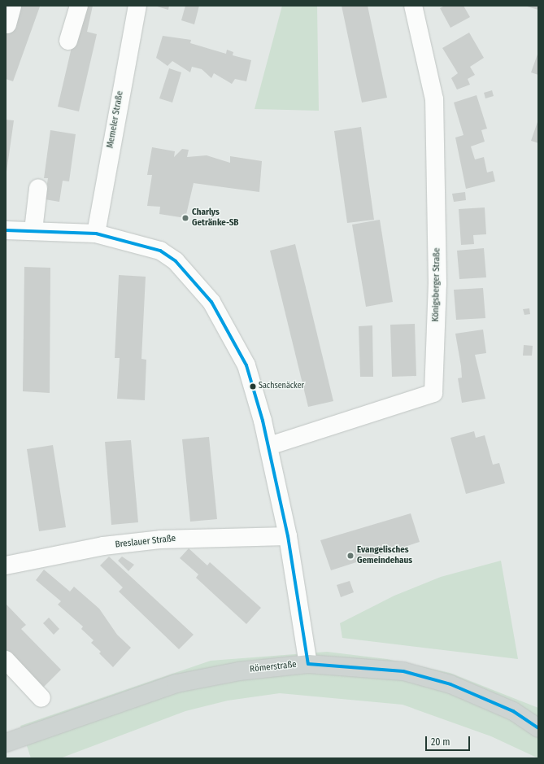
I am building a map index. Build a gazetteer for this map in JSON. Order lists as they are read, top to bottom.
{
  "streets": {
    "main road": ["Römerstraße"],
    "street": ["Memeler Straße", "Königsberger Straße", "Breslauer Straße"]
  },
  "places": ["Charlys Getränke-SB", "Sachsenäcker", "Evangelisches Gemeindehaus"],
  "scale_bar": "20 m"
}
